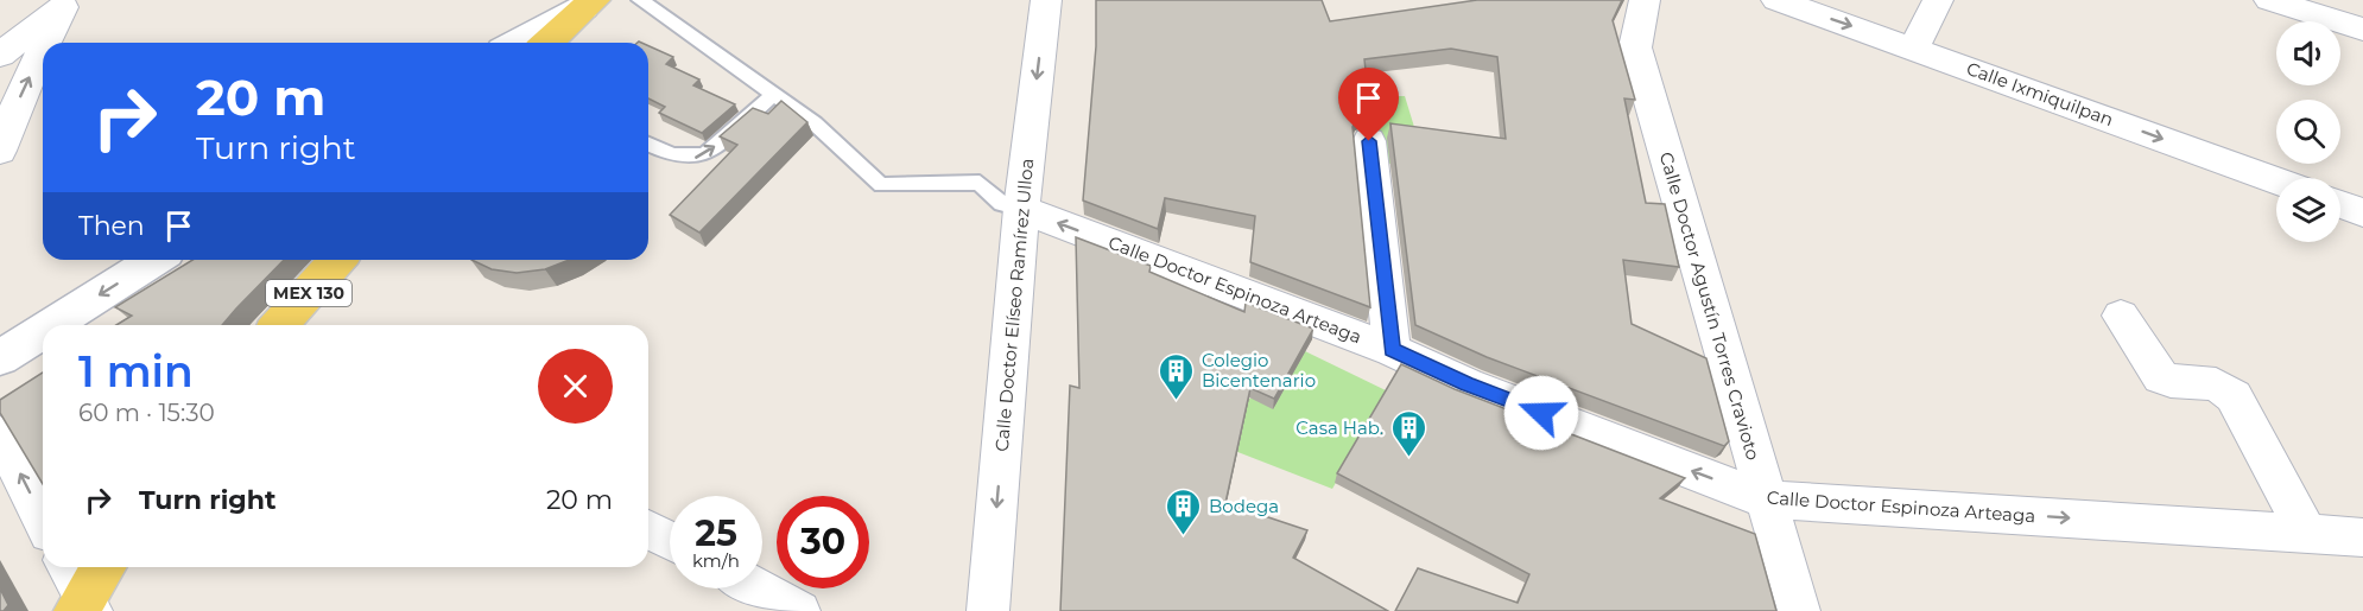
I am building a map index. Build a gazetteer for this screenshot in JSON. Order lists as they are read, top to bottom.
{
  "streets": {
    "main road": ["MEX 130"],
    "street": [
      "Calle Ixmiquilpan",
      "Calle Doctor Espinoza Arteaga",
      "Calle Doctor Elíseo Ramírez Ulloa",
      "Calle Doctor Agustín Torres Cravioto"
    ]
  },
  "crossings": [
    ["Calle Doctor Espinoza Arteaga", "Calle Doctor Elíseo Ramírez Ulloa"],
    ["Calle Doctor Espinoza Arteaga", "Calle Doctor Agustín Torres Cravioto"]
  ],
  "one_way": ["Calle Ixmiquilpan", "Calle Doctor Elíseo Ramírez Ulloa"],
  "places": {
    "building": ["Colegio Bicentenario", "Casa Hab.", "Bodega"]
  },
  "page": {
    "turn": ["20 m", "Turn right"],
    "then": "Then",
    "heading": ["1 min", "60 m · 15:30"],
    "list": [
      {
        "name": "Turn right",
        "value": "20 m"
      }
    ],
    "speed": "25 km/h",
    "limit": "30"
  }
}
